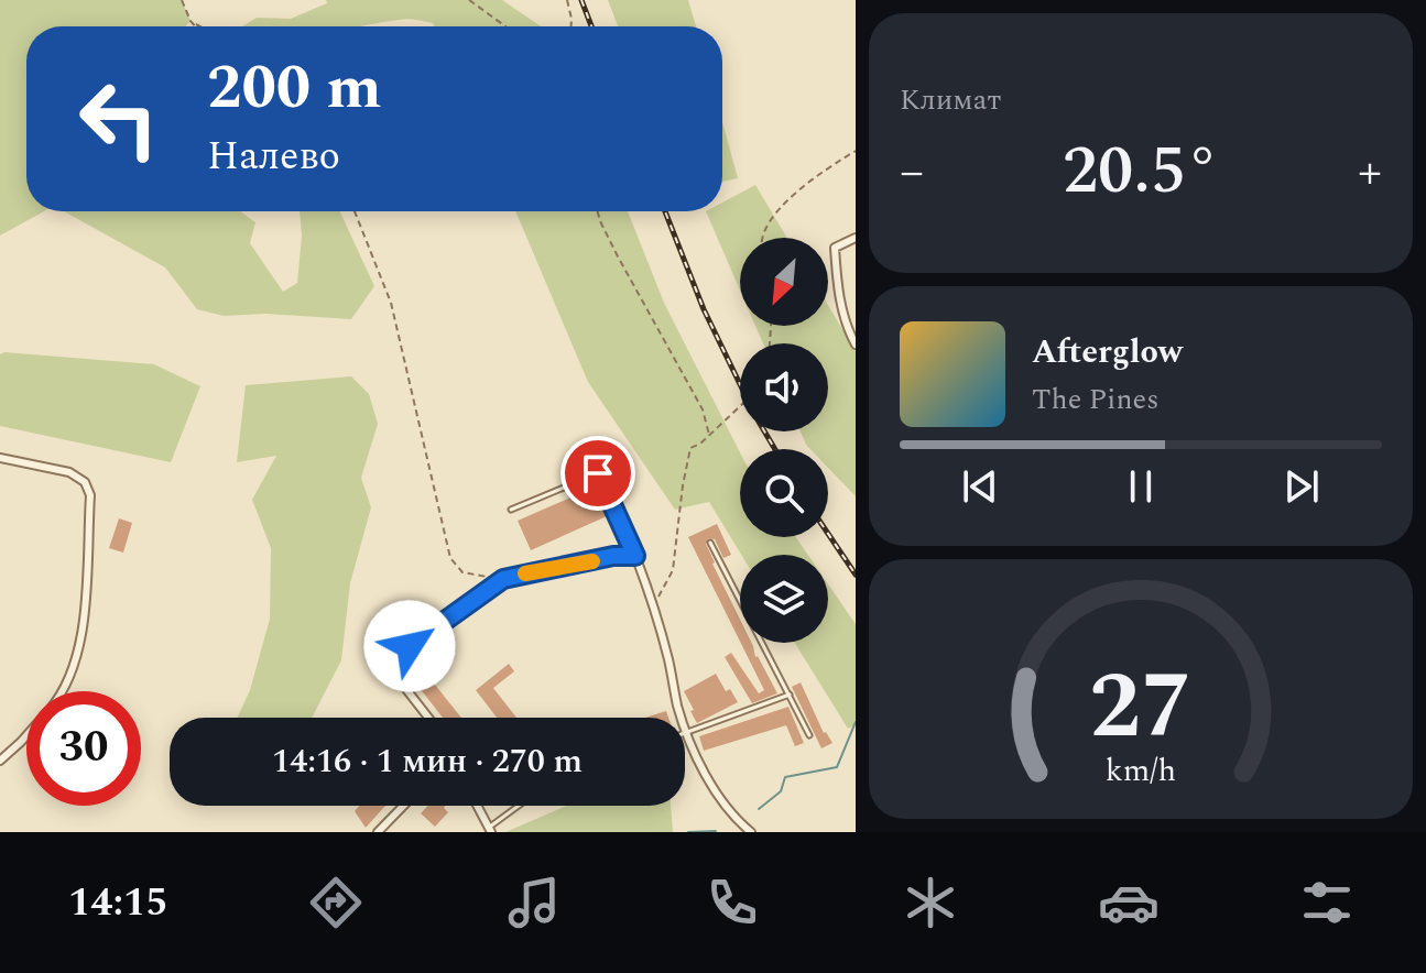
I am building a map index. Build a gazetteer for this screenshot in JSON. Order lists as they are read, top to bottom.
{
  "north": "bottom left",
  "page": {
    "tile": "Климат",
    "turn": ["200 m", "Налево"],
    "heat": ["−", "20.5°", "+"],
    "song": ["Afterglow", "The Pines"],
    "limit": "30",
    "trip": "14:16 · 1 мин · 270 m",
    "tabs": "14:15",
    "gauge": ["27", "km/h"]
  }
}
